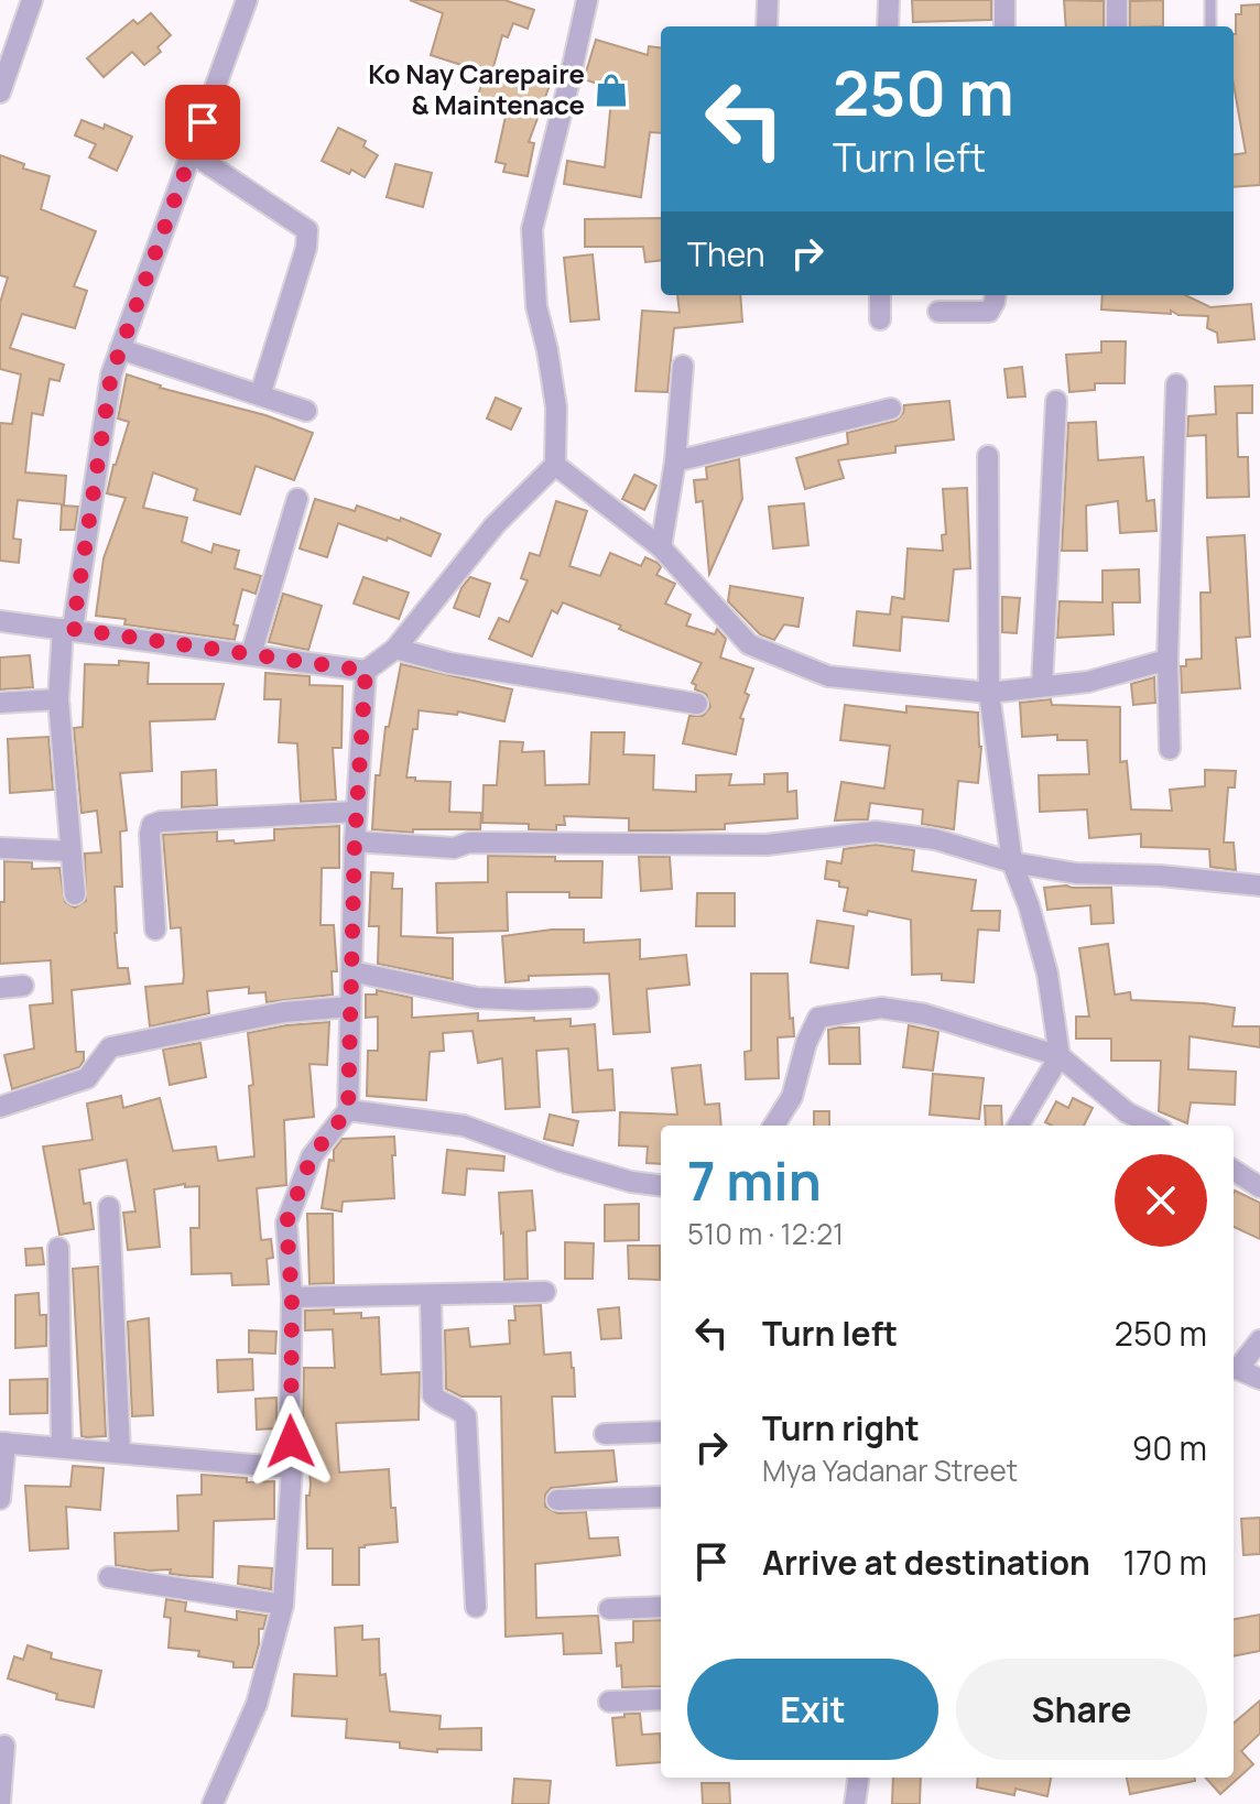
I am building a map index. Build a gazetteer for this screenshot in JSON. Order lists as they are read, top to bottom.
{
  "places": {
    "shop": ["Ko Nay Carepaire & Maintenace"]
  },
  "page": {
    "turn": ["250 m", "Turn left"],
    "then": "Then",
    "heading": ["7 min", "510 m · 12:21"],
    "list": [
      {
        "name": "Turn left",
        "value": "250 m"
      },
      {
        "name": "Turn right",
        "note": "Mya Yadanar Street",
        "value": "90 m"
      },
      {
        "name": "Arrive at destination",
        "value": "170 m"
      }
    ],
    "buttons": ["Exit", "Share"]
  }
}
